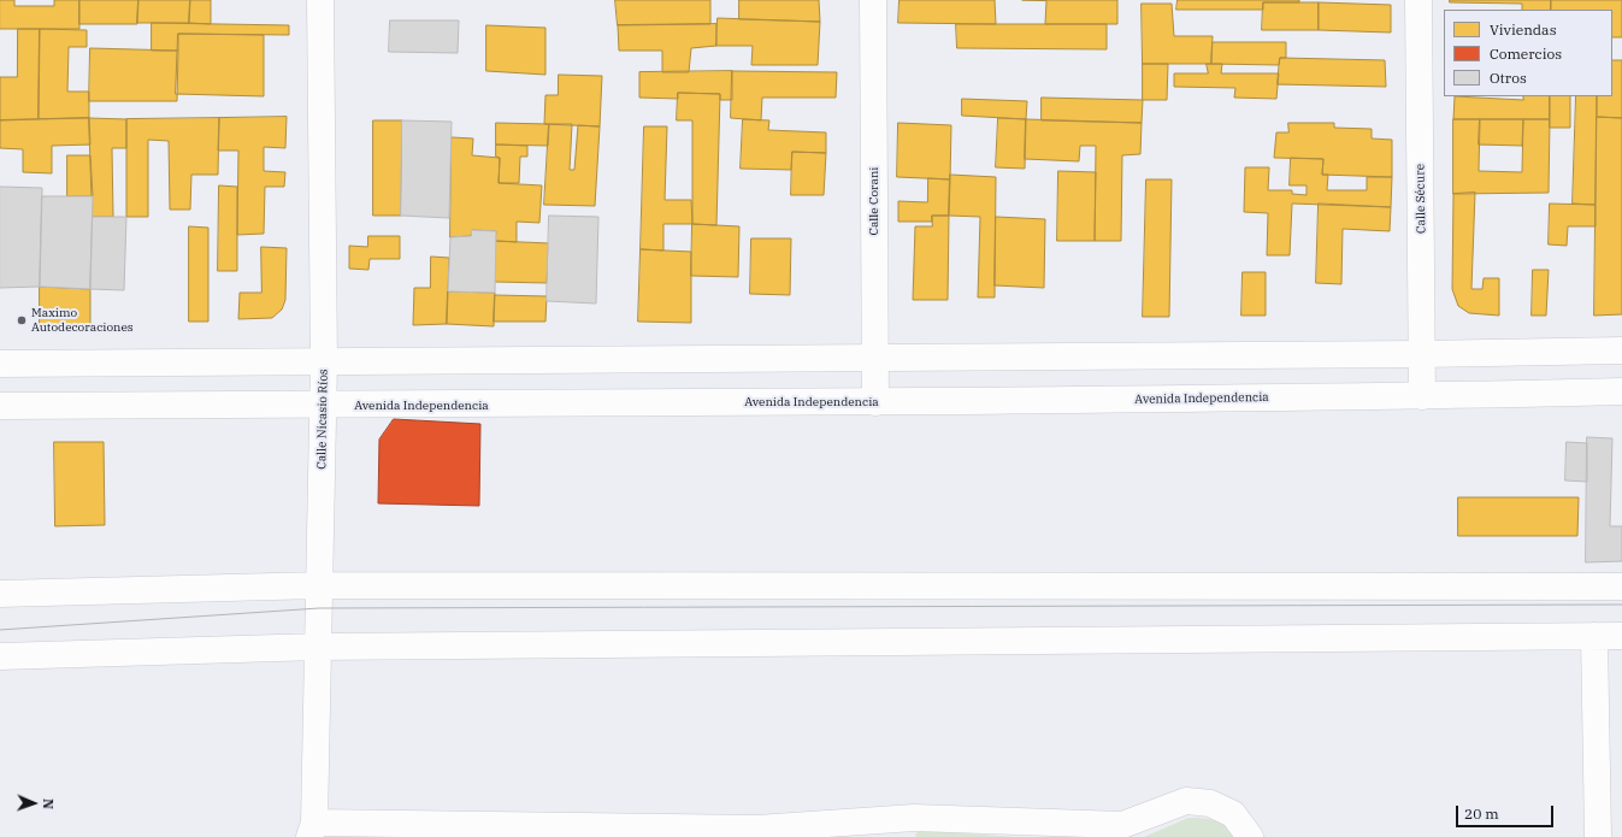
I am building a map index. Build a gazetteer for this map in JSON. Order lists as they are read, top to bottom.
{
  "streets": {
    "main road": [
      "Calle Sécure",
      "Calle Corani",
      "Avenida Independencia",
      "Calle Nicasio Ríos"
    ]
  },
  "crossings": [
    ["Calle Sécure", "Avenida Independencia"],
    ["Calle Corani", "Avenida Independencia"],
    ["Avenida Independencia", "Calle Nicasio Ríos"]
  ],
  "places": ["Maximo Autodecoraciones"],
  "legend": ["Viviendas", "Comercios", "Otros"],
  "scale_bar": "20 m",
  "north": "right"
}
